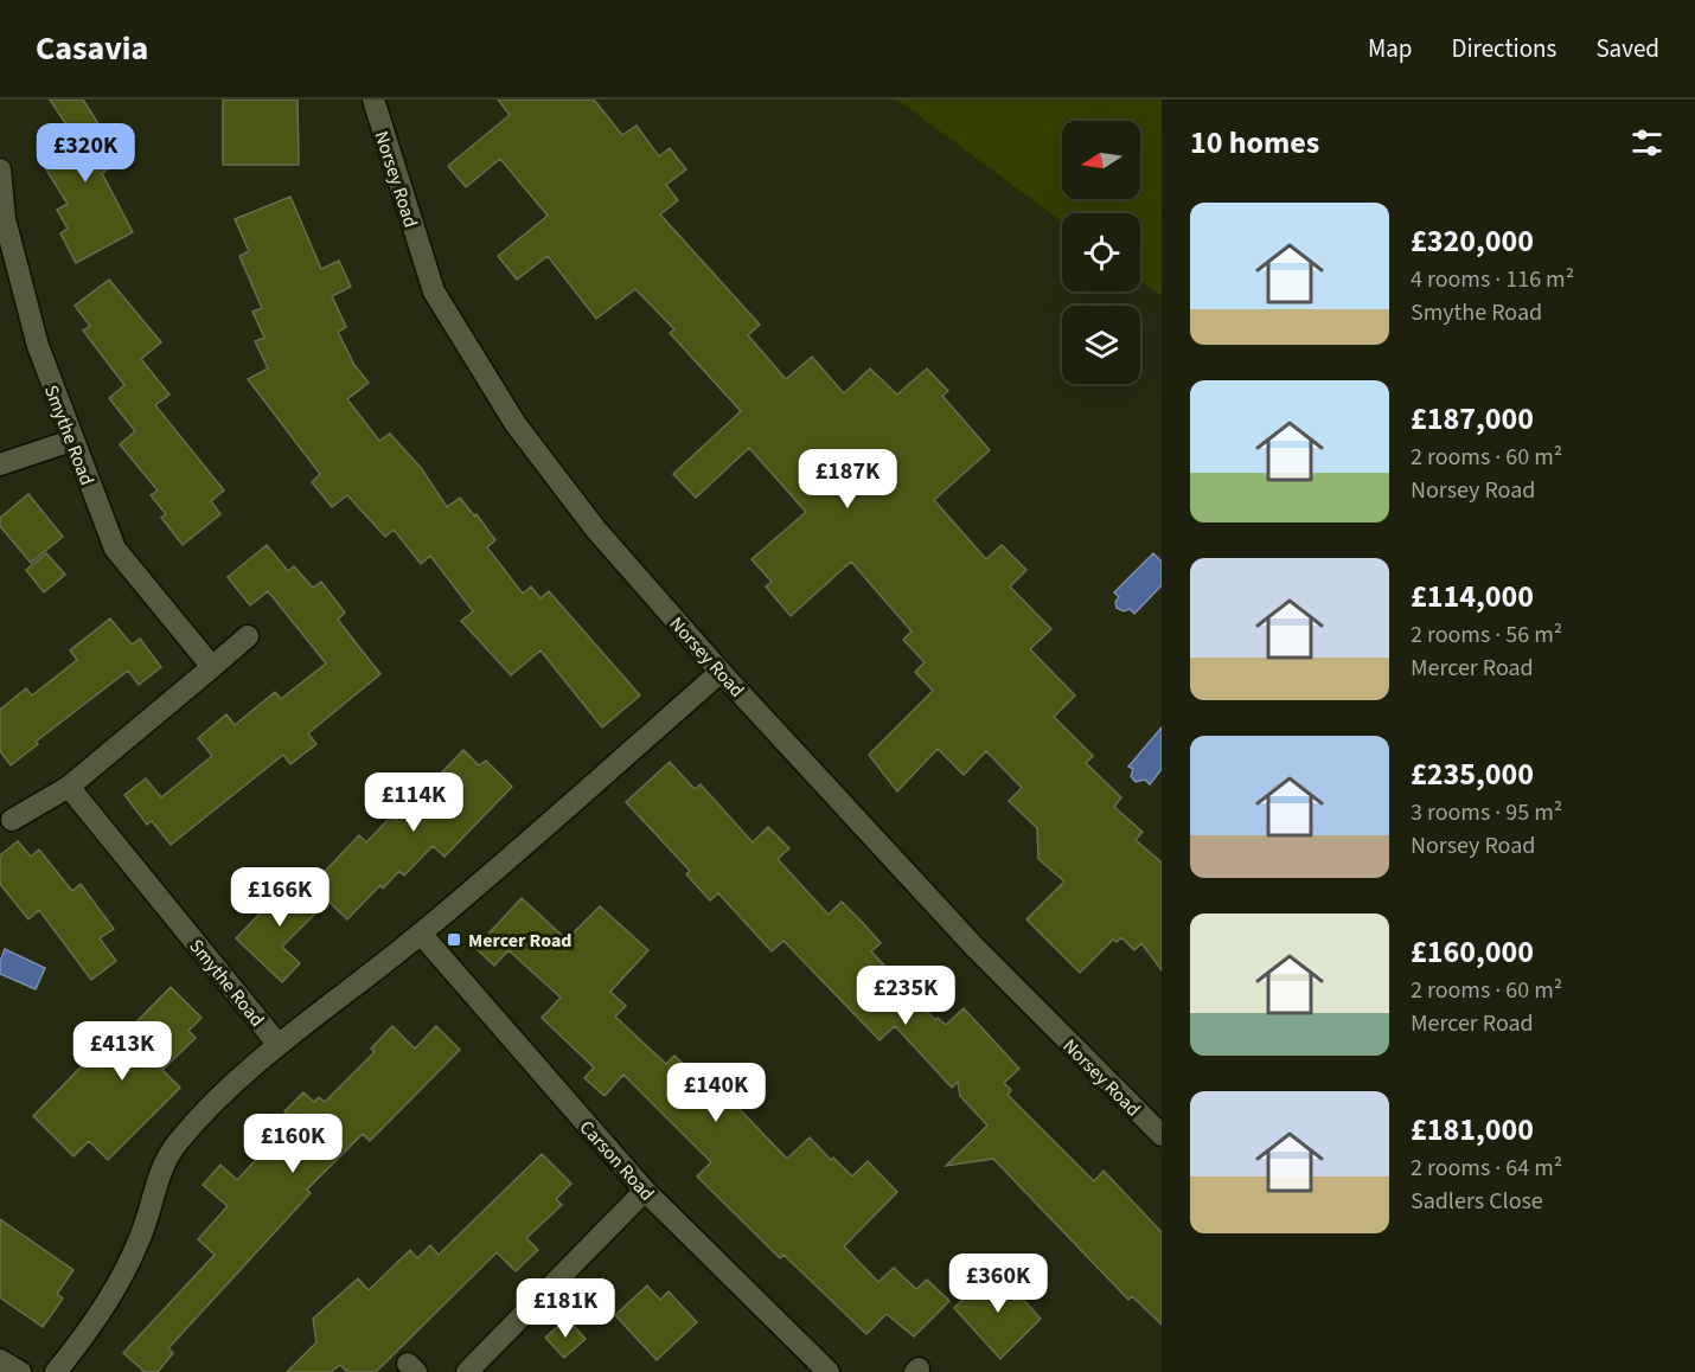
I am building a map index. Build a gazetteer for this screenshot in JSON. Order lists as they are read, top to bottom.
{
  "streets": {
    "street": ["Norsey Road", "Smythe Road", "Carson Road"]
  },
  "places": {
    "transit": ["Mercer Road"]
  },
  "north": "left",
  "page": {
    "header": "Casavia",
    "nav": ["Map", "Directions", "Saved"],
    "heading": "10 homes",
    "price": [
      "£320K",
      "£187K",
      "£114K",
      "£166K",
      "£235K",
      "£413K",
      "£140K",
      "£160K",
      "£360K",
      "£181K"
    ],
    "list": [
      {
        "name": "£320,000",
        "note": "4 rooms · 116 m² · Smythe Road"
      },
      {
        "name": "£187,000",
        "note": "2 rooms · 60 m² · Norsey Road"
      },
      {
        "name": "£114,000",
        "note": "2 rooms · 56 m² · Mercer Road"
      },
      {
        "name": "£235,000",
        "note": "3 rooms · 95 m² · Norsey Road"
      },
      {
        "name": "£160,000",
        "note": "2 rooms · 60 m² · Mercer Road"
      },
      {
        "name": "£181,000",
        "note": "2 rooms · 64 m² · Sadlers Close"
      }
    ]
  }
}
